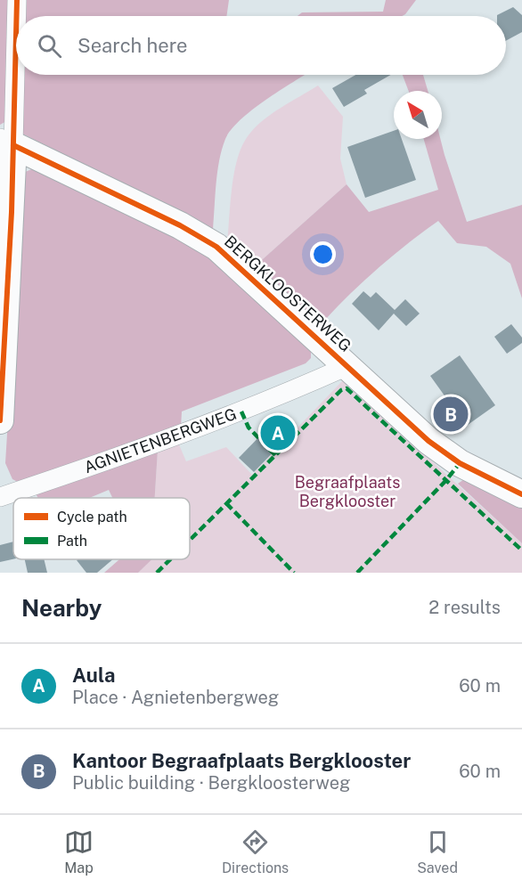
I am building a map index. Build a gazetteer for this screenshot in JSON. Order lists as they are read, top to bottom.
{
  "streets": {
    "street": ["BERGKLOOSTERWEG", "AGNIETENBERGWEG"]
  },
  "crossings": [
    ["BERGKLOOSTERWEG", "AGNIETENBERGWEG"]
  ],
  "parks": ["Begraafplaats Bergklooster"],
  "legend": ["Cycle path", "Path"],
  "north": "top left",
  "page": {
    "search": "Search here",
    "pins": ["B", "A"],
    "heading": ["Nearby", "2 results"],
    "list": [
      {
        "mark": "A",
        "name": "Aula",
        "note": "Place · Agnietenbergweg",
        "value": "60 m"
      },
      {
        "mark": "B",
        "name": "Kantoor Begraafplaats Bergklooster",
        "note": "Public building · Bergkloosterweg",
        "value": "60 m"
      }
    ],
    "nav": ["Map", "Directions", "Saved"]
  }
}
